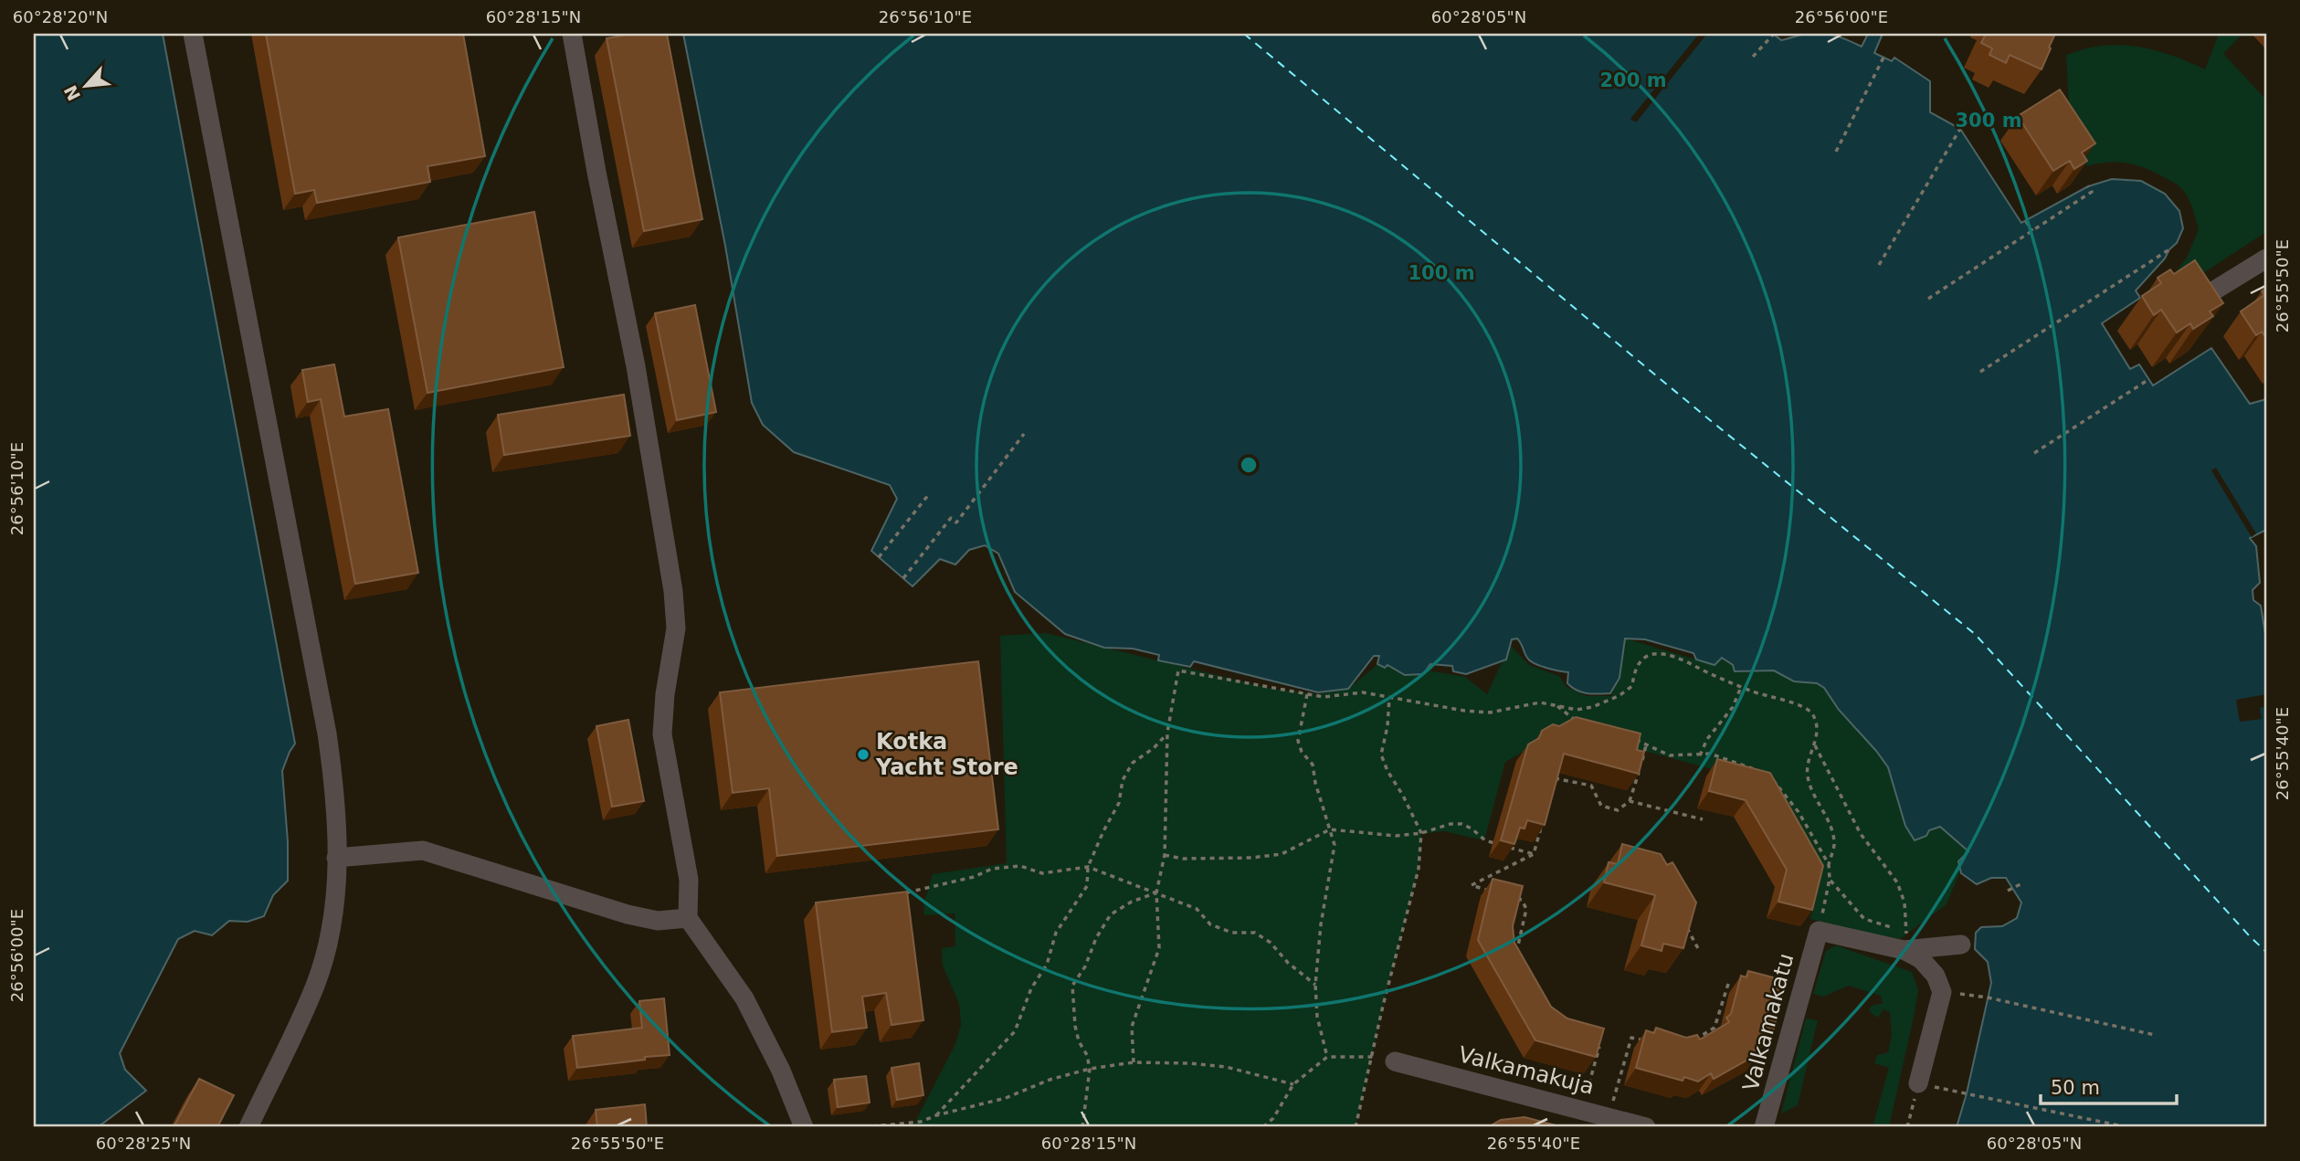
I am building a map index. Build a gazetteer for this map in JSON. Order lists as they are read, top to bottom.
{
  "streets": {
    "street": ["Valkamakatu", "Valkamakuja"]
  },
  "places": ["Kotka Yacht Store"],
  "scale_bar": "50 m",
  "north": "bottom left",
  "coordinates": [
    "60°28'20\"N",
    "60°28'15\"N",
    "26°56'10\"E",
    "60°28'05\"N",
    "26°56'00\"E",
    "26°55'50\"E",
    "26°55'40\"E",
    "60°28'25\"N"
  ],
  "rings": ["200 m", "300 m", "100 m"]
}
